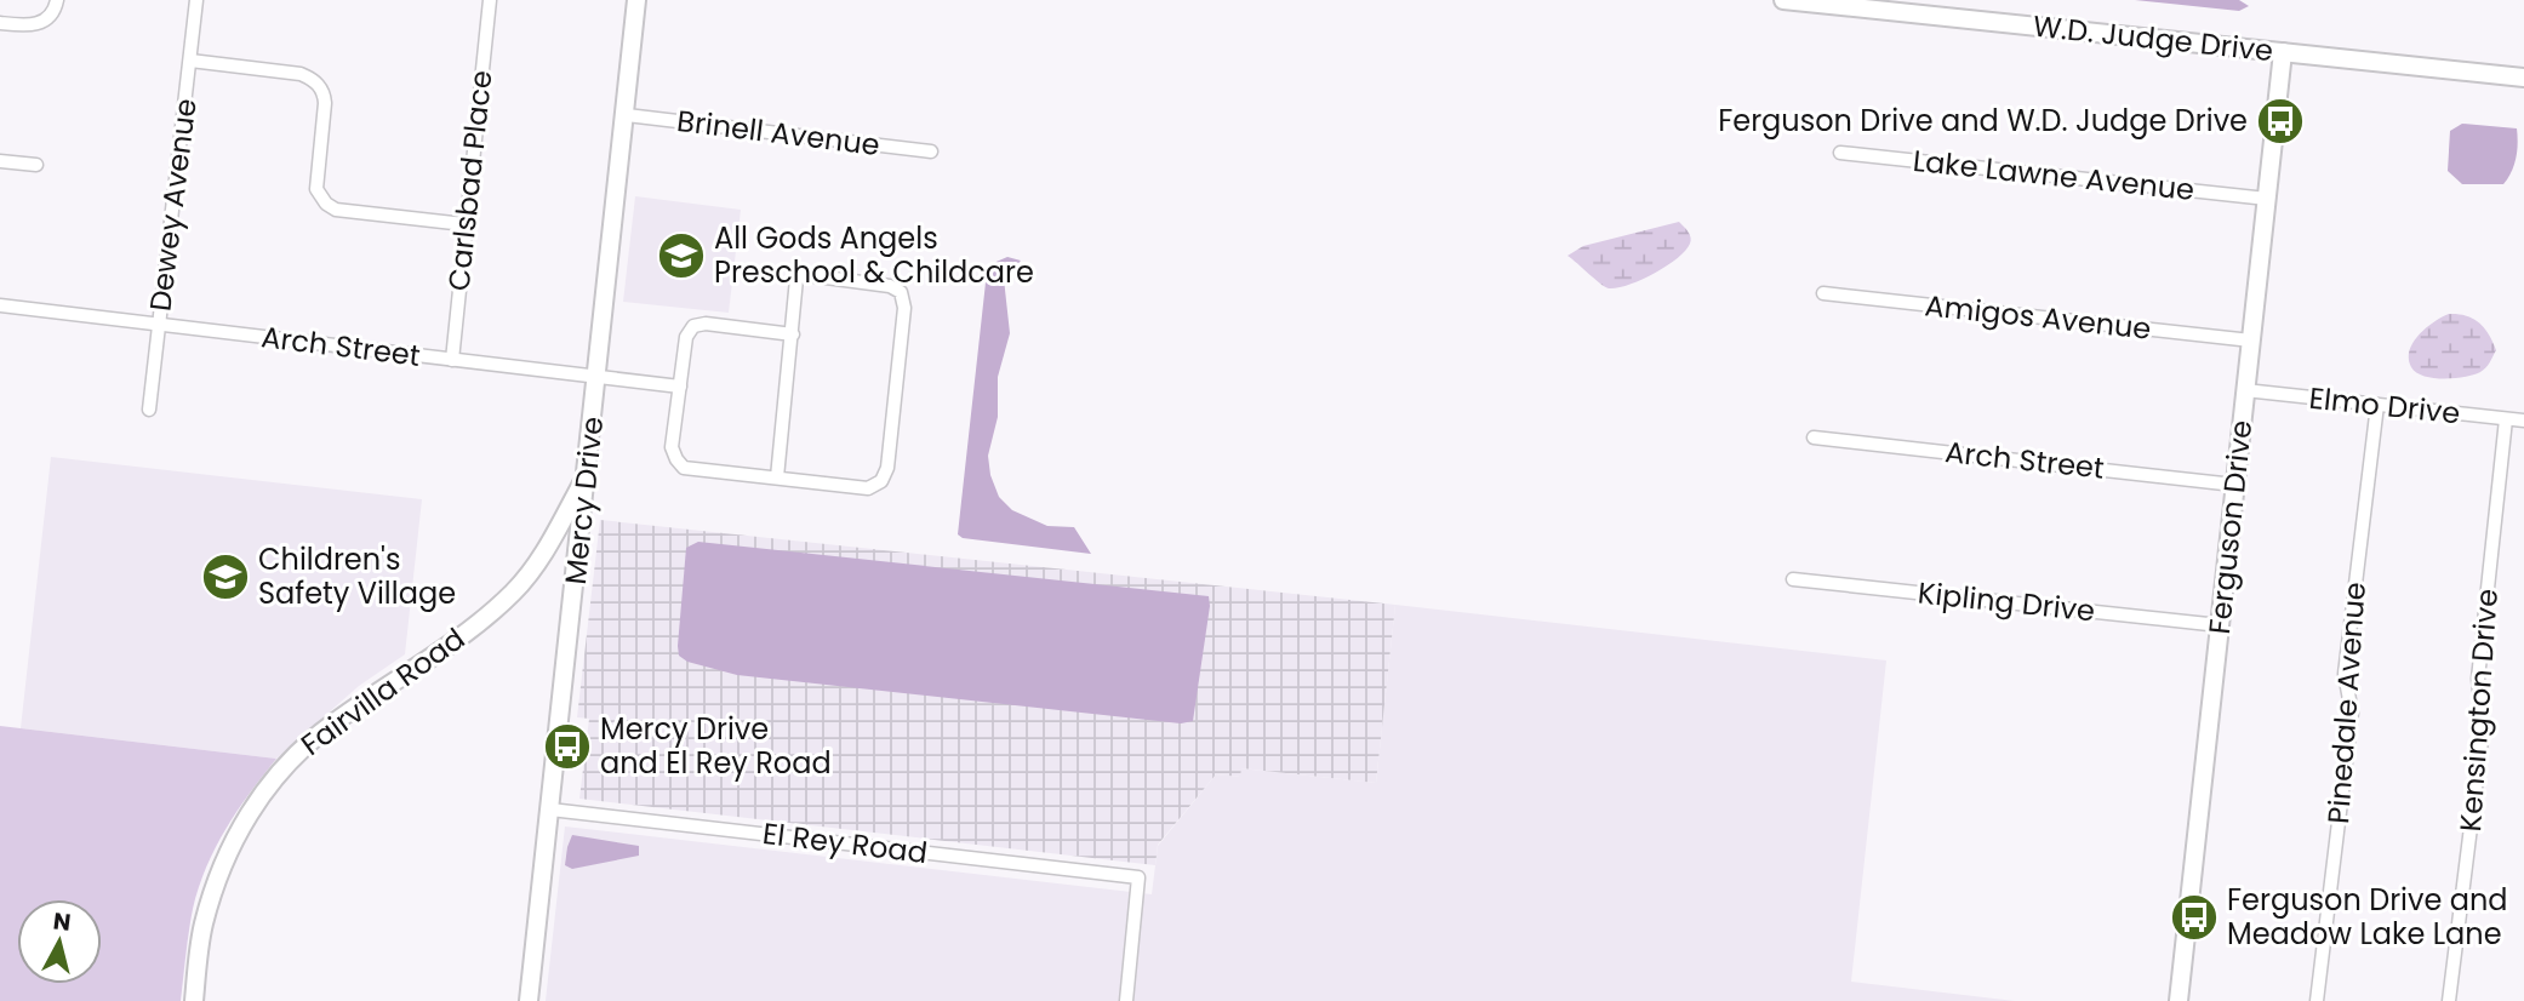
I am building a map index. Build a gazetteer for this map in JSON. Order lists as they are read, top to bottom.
{
  "streets": {
    "street": [
      "W.D. Judge Drive",
      "Brinell Avenue",
      "Lake Lawne Avenue",
      "Carlsbad Place",
      "Dewey Avenue",
      "Amigos Avenue",
      "Arch Street",
      "Elmo Drive",
      "Mercy Drive",
      "Ferguson Drive",
      "Kipling Drive",
      "Fairvilla Road",
      "Pinedale Avenue",
      "Kensington Drive",
      "El Rey Road"
    ]
  },
  "crossings": [
    ["W.D. Judge Drive", "Ferguson Drive"],
    ["Brinell Avenue", "Mercy Drive"],
    ["Lake Lawne Avenue", "Ferguson Drive"],
    ["Carlsbad Place", "Arch Street"],
    ["Dewey Avenue", "Arch Street"],
    ["Amigos Avenue", "Ferguson Drive"],
    ["Arch Street", "Mercy Drive"],
    ["Arch Street", "Ferguson Drive"],
    ["Elmo Drive", "Ferguson Drive"],
    ["Elmo Drive", "Pinedale Avenue"],
    ["Elmo Drive", "Kensington Drive"],
    ["Mercy Drive", "Fairvilla Road"],
    ["Mercy Drive", "El Rey Road"],
    ["Ferguson Drive", "Kipling Drive"]
  ],
  "places": {
    "bus stop": ["Ferguson Drive and W.D. Judge Drive", "Mercy Drive and El Rey Road", "Ferguson Drive and Meadow Lake Lane"],
    "school or university": ["All Gods Angels Preschool & Childcare", "Children's Safety Village"]
  },
  "north": "top"
}
